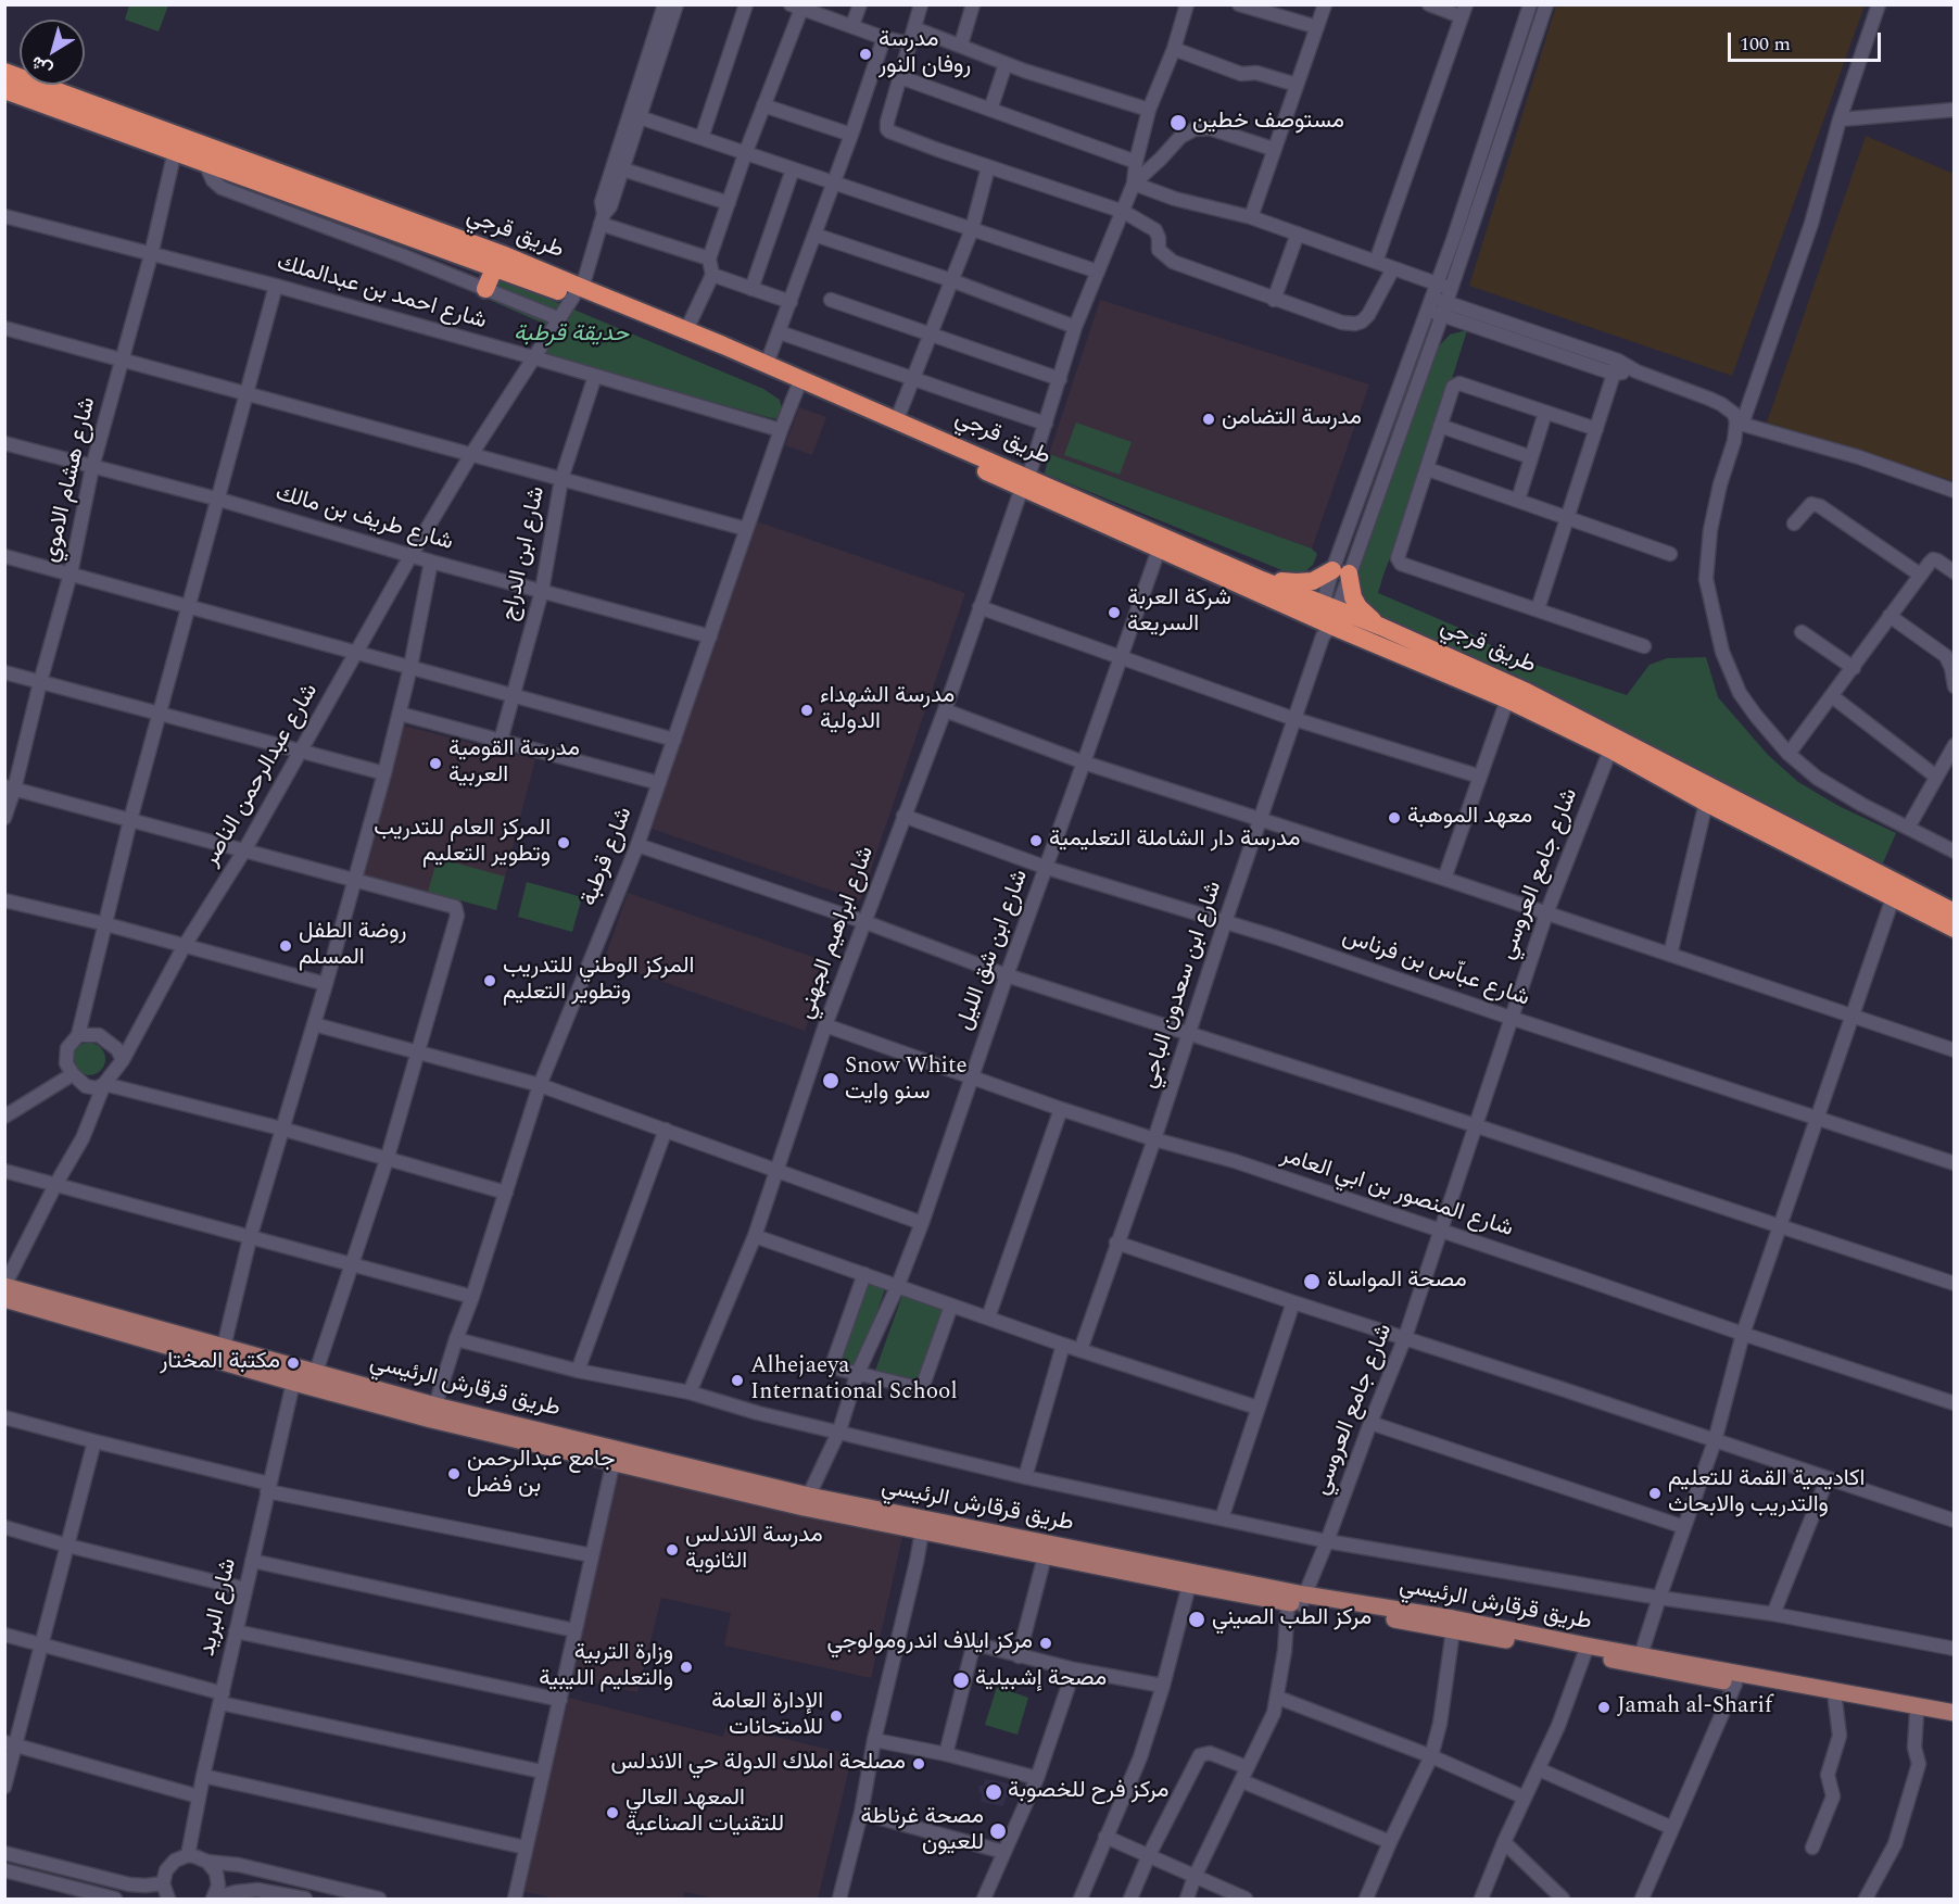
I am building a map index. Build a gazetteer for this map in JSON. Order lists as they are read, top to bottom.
{
  "streets": {
    "highway": ["طريق قرجي"],
    "main road": ["طريق قرقارش الرئيسي"],
    "street": [
      "شارع احمد بن عبدالملك",
      "شارع هشام الاموي",
      "شارع طريف بن مالك",
      "شارع ابن الدراج",
      "شارع عبدالرحمن الناصر",
      "شارع قرطبة",
      "شارع جامع العروسي",
      "شارع ابراهيم الجهني",
      "شارع ابن شق الليل",
      "شارع عباّس بن فرناس",
      "شارع ابن سعدون الباجي",
      "شارع المنصور بن ابي العامر",
      "شارع البريد"
    ]
  },
  "crossings": [
    ["طريق قرجي", "شارع هشام الاموي"],
    ["طريق قرجي", "شارع عبدالرحمن الناصر"],
    ["طريق قرجي", "شارع قرطبة"],
    ["طريق قرجي", "شارع جامع العروسي"],
    ["طريق قرجي", "شارع ابراهيم الجهني"],
    ["طريق قرجي", "شارع ابن شق الليل"],
    ["طريق قرجي", "شارع ابن سعدون الباجي"],
    ["شارع احمد بن عبدالملك", "شارع هشام الاموي"],
    ["شارع احمد بن عبدالملك", "شارع ابن الدراج"],
    ["شارع احمد بن عبدالملك", "شارع عبدالرحمن الناصر"],
    ["شارع احمد بن عبدالملك", "شارع قرطبة"],
    ["شارع هشام الاموي", "شارع طريف بن مالك"],
    ["شارع طريف بن مالك", "شارع ابن الدراج"],
    ["شارع طريف بن مالك", "شارع عبدالرحمن الناصر"],
    ["شارع طريف بن مالك", "شارع قرطبة"],
    ["شارع عبدالرحمن الناصر", "طريق قرقارش الرئيسي"],
    ["شارع قرطبة", "طريق قرقارش الرئيسي"],
    ["شارع جامع العروسي", "شارع عباّس بن فرناس"],
    ["شارع جامع العروسي", "شارع المنصور بن ابي العامر"],
    ["شارع جامع العروسي", "طريق قرقارش الرئيسي"],
    ["شارع ابراهيم الجهني", "شارع عباّس بن فرناس"],
    ["شارع ابراهيم الجهني", "شارع المنصور بن ابي العامر"],
    ["شارع ابن شق الليل", "شارع عباّس بن فرناس"],
    ["شارع ابن شق الليل", "شارع المنصور بن ابي العامر"],
    ["شارع ابن شق الليل", "طريق قرقارش الرئيسي"],
    ["شارع عباّس بن فرناس", "شارع ابن سعدون الباجي"],
    ["شارع ابن سعدون الباجي", "شارع المنصور بن ابي العامر"],
    ["طريق قرقارش الرئيسي", "شارع البريد"]
  ],
  "parks": ["حديقة قرطبة"],
  "places": [
    "مدرسة روفان النور",
    "مستوصف خطين",
    "مدرسة التضامن",
    "شركة العربة السريعة",
    "مدرسة الشهداء الدولية",
    "مدرسة القومية العربية",
    "معهد الموهبة",
    "مدرسة دار الشاملة التعليمية",
    "المركز العام للتدريب وتطوير التعليم",
    "روضة الطفل المسلم",
    "المركز الوطني للتدريب وتطوير التعليم",
    "Snow White سنو وايت",
    "مصحة المواساة",
    "مكتبة المختار",
    "Alhejaeya International School",
    "جامع عبدالرحمن بن فضل",
    "اكاديمية القمة للتعليم والتدريب والابحاث",
    "مدرسة الاندلس الثانوية",
    "مركز الطب الصيني",
    "مركز ايلاف اندرومولوجي",
    "وزارة التربية والتعليم الليبية",
    "مصحة إشبيلية",
    "Jamah al-Sharif",
    "الإدارة العامة للامتحانات",
    "مصلحة املاك الدولة حي الاندلس",
    "مركز فرح للخصوبة",
    "المعهد العالي للتقنيات الصناعية",
    "مصحة غرناطة للعيون"
  ],
  "scale_bar": "100 m",
  "north": "bottom left"
}
